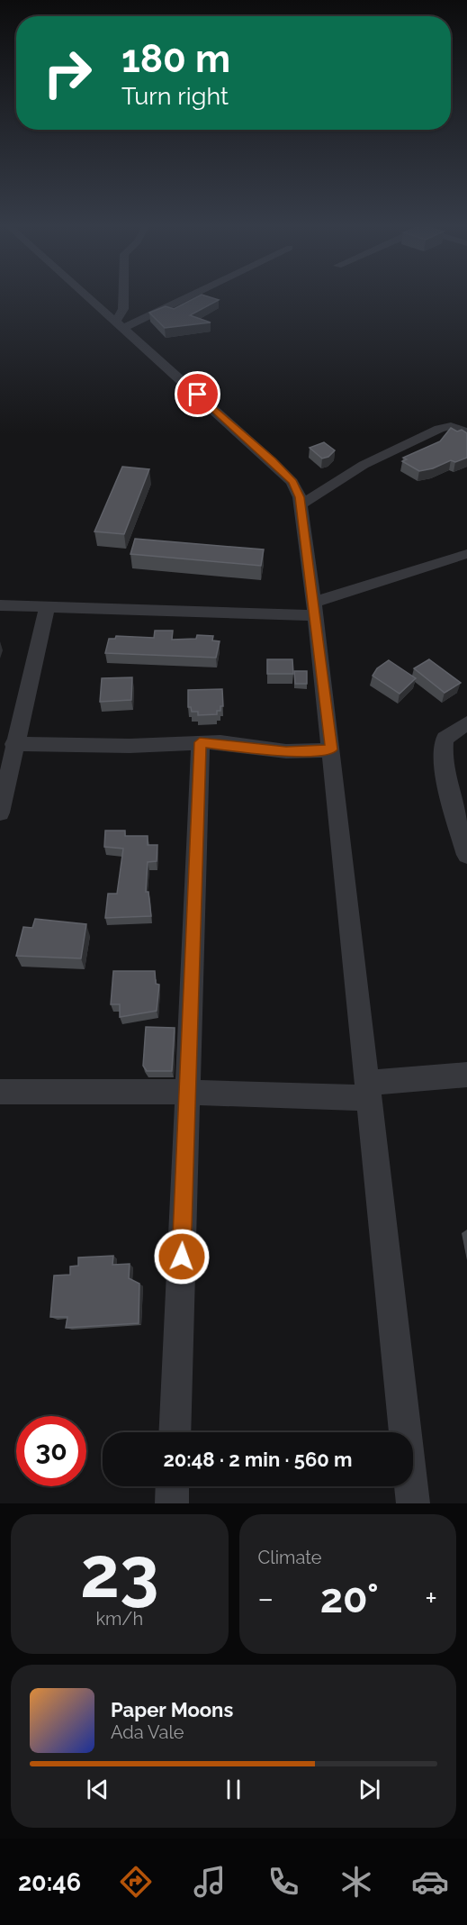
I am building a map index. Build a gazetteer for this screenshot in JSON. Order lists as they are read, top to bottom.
{
  "page": {
    "turn": ["180 m", "Turn right"],
    "limit": "30",
    "trip": "20:48 · 2 min · 560 m",
    "tile": [
      ["23", "km/h"],
      "Climate"
    ],
    "heat": ["−", "20°", "+"],
    "song": ["Paper Moons", "Ada Vale"],
    "tabs": "20:46"
  }
}
